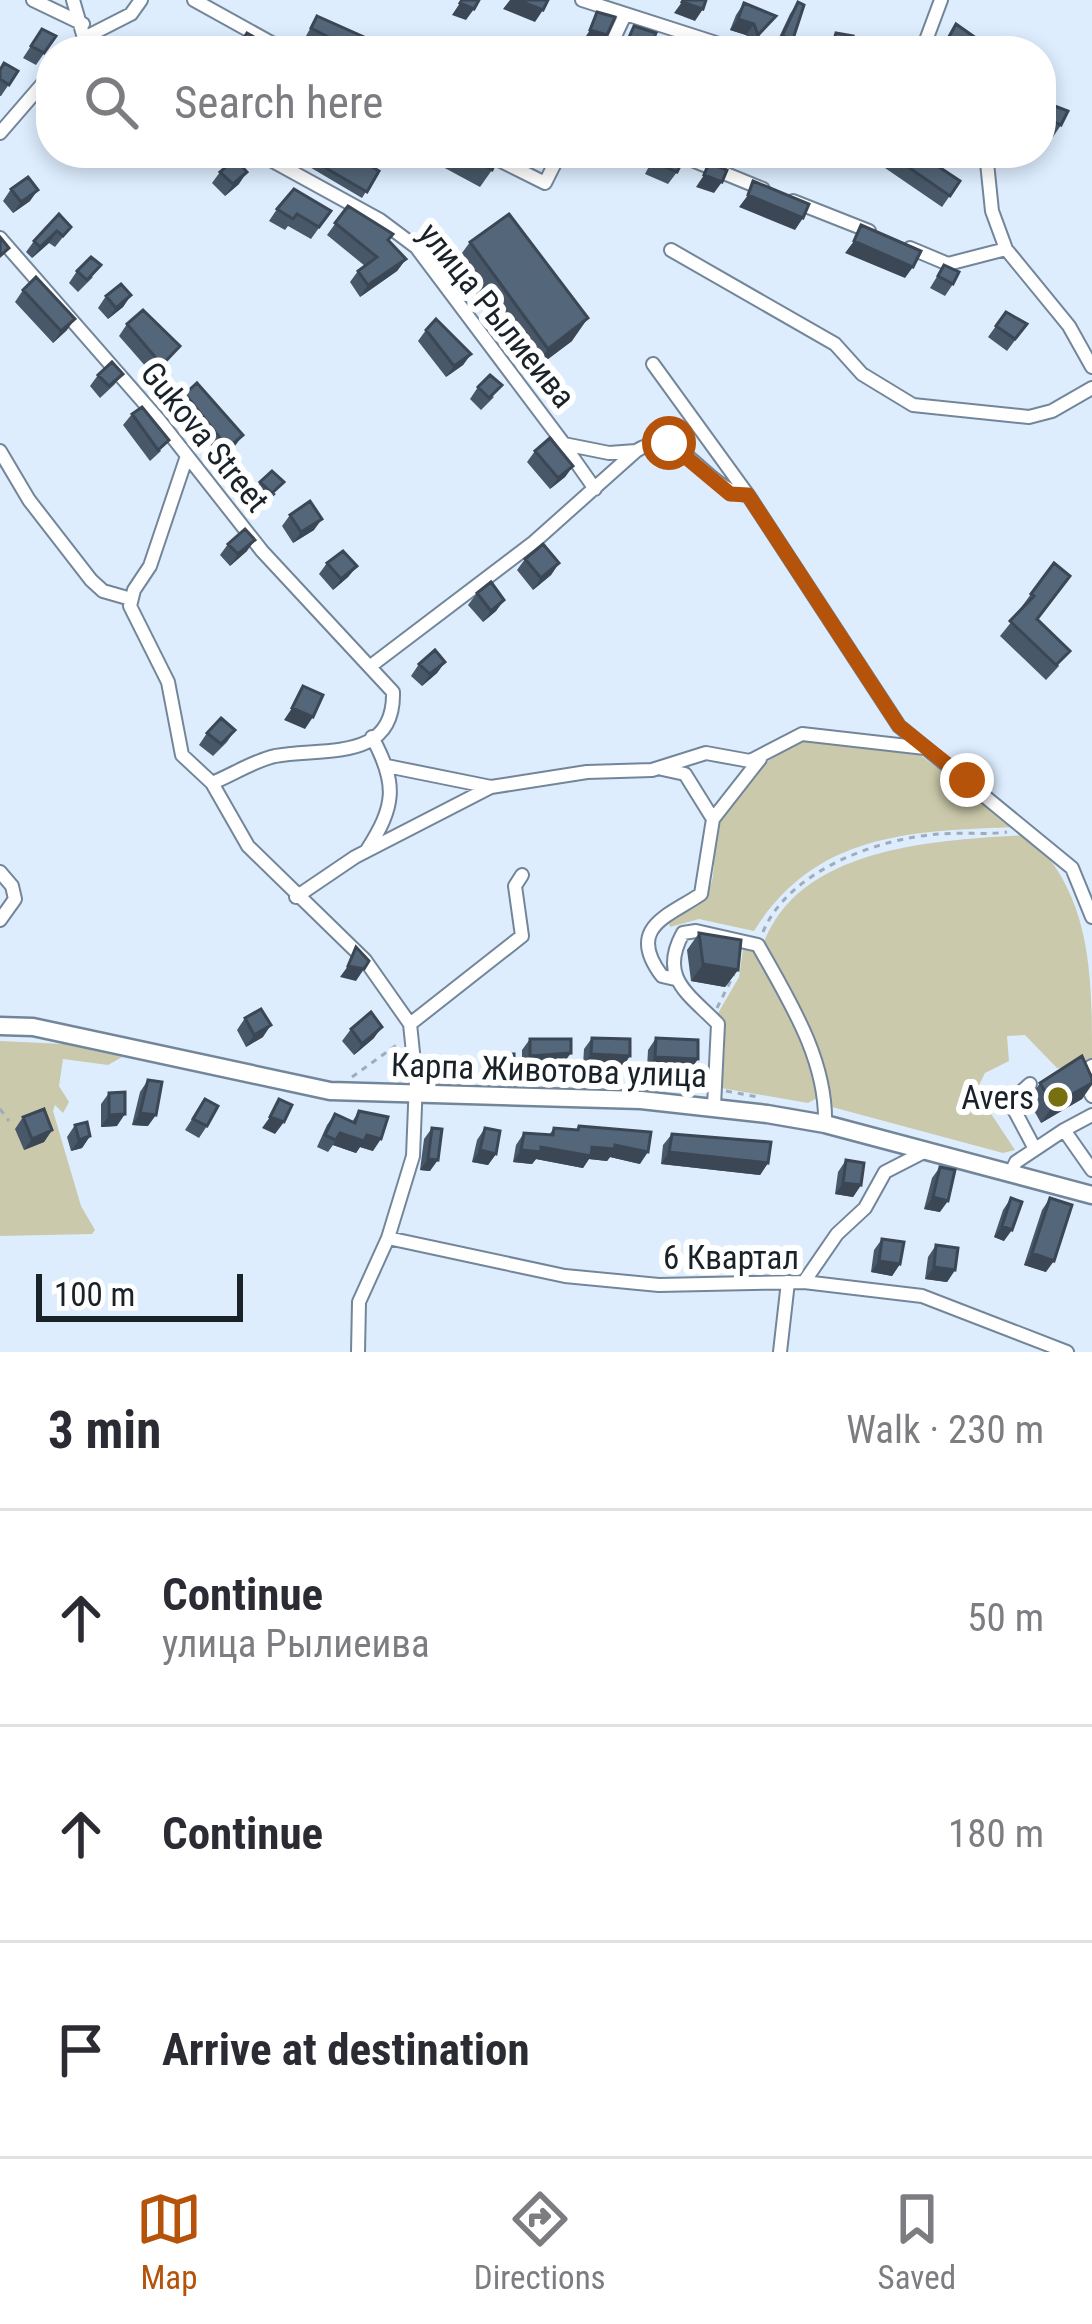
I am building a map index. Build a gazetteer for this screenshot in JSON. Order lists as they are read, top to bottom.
{
  "streets": {
    "main road": ["Карпа Животова улица"],
    "street": ["улица Рылиеива", "Gukova Street", "6 Квартал"]
  },
  "places": ["Avers"],
  "scale_bar": "100 m",
  "page": {
    "search": "Search here",
    "scale": "100 m",
    "heading": ["3 min", "Walk · 230 m"],
    "list": [
      ["Continue", "улица Рылиеива", "50 m"],
      ["Continue", "180 m"],
      "Arrive at destination"
    ],
    "nav": ["Map", "Directions", "Saved"]
  }
}
